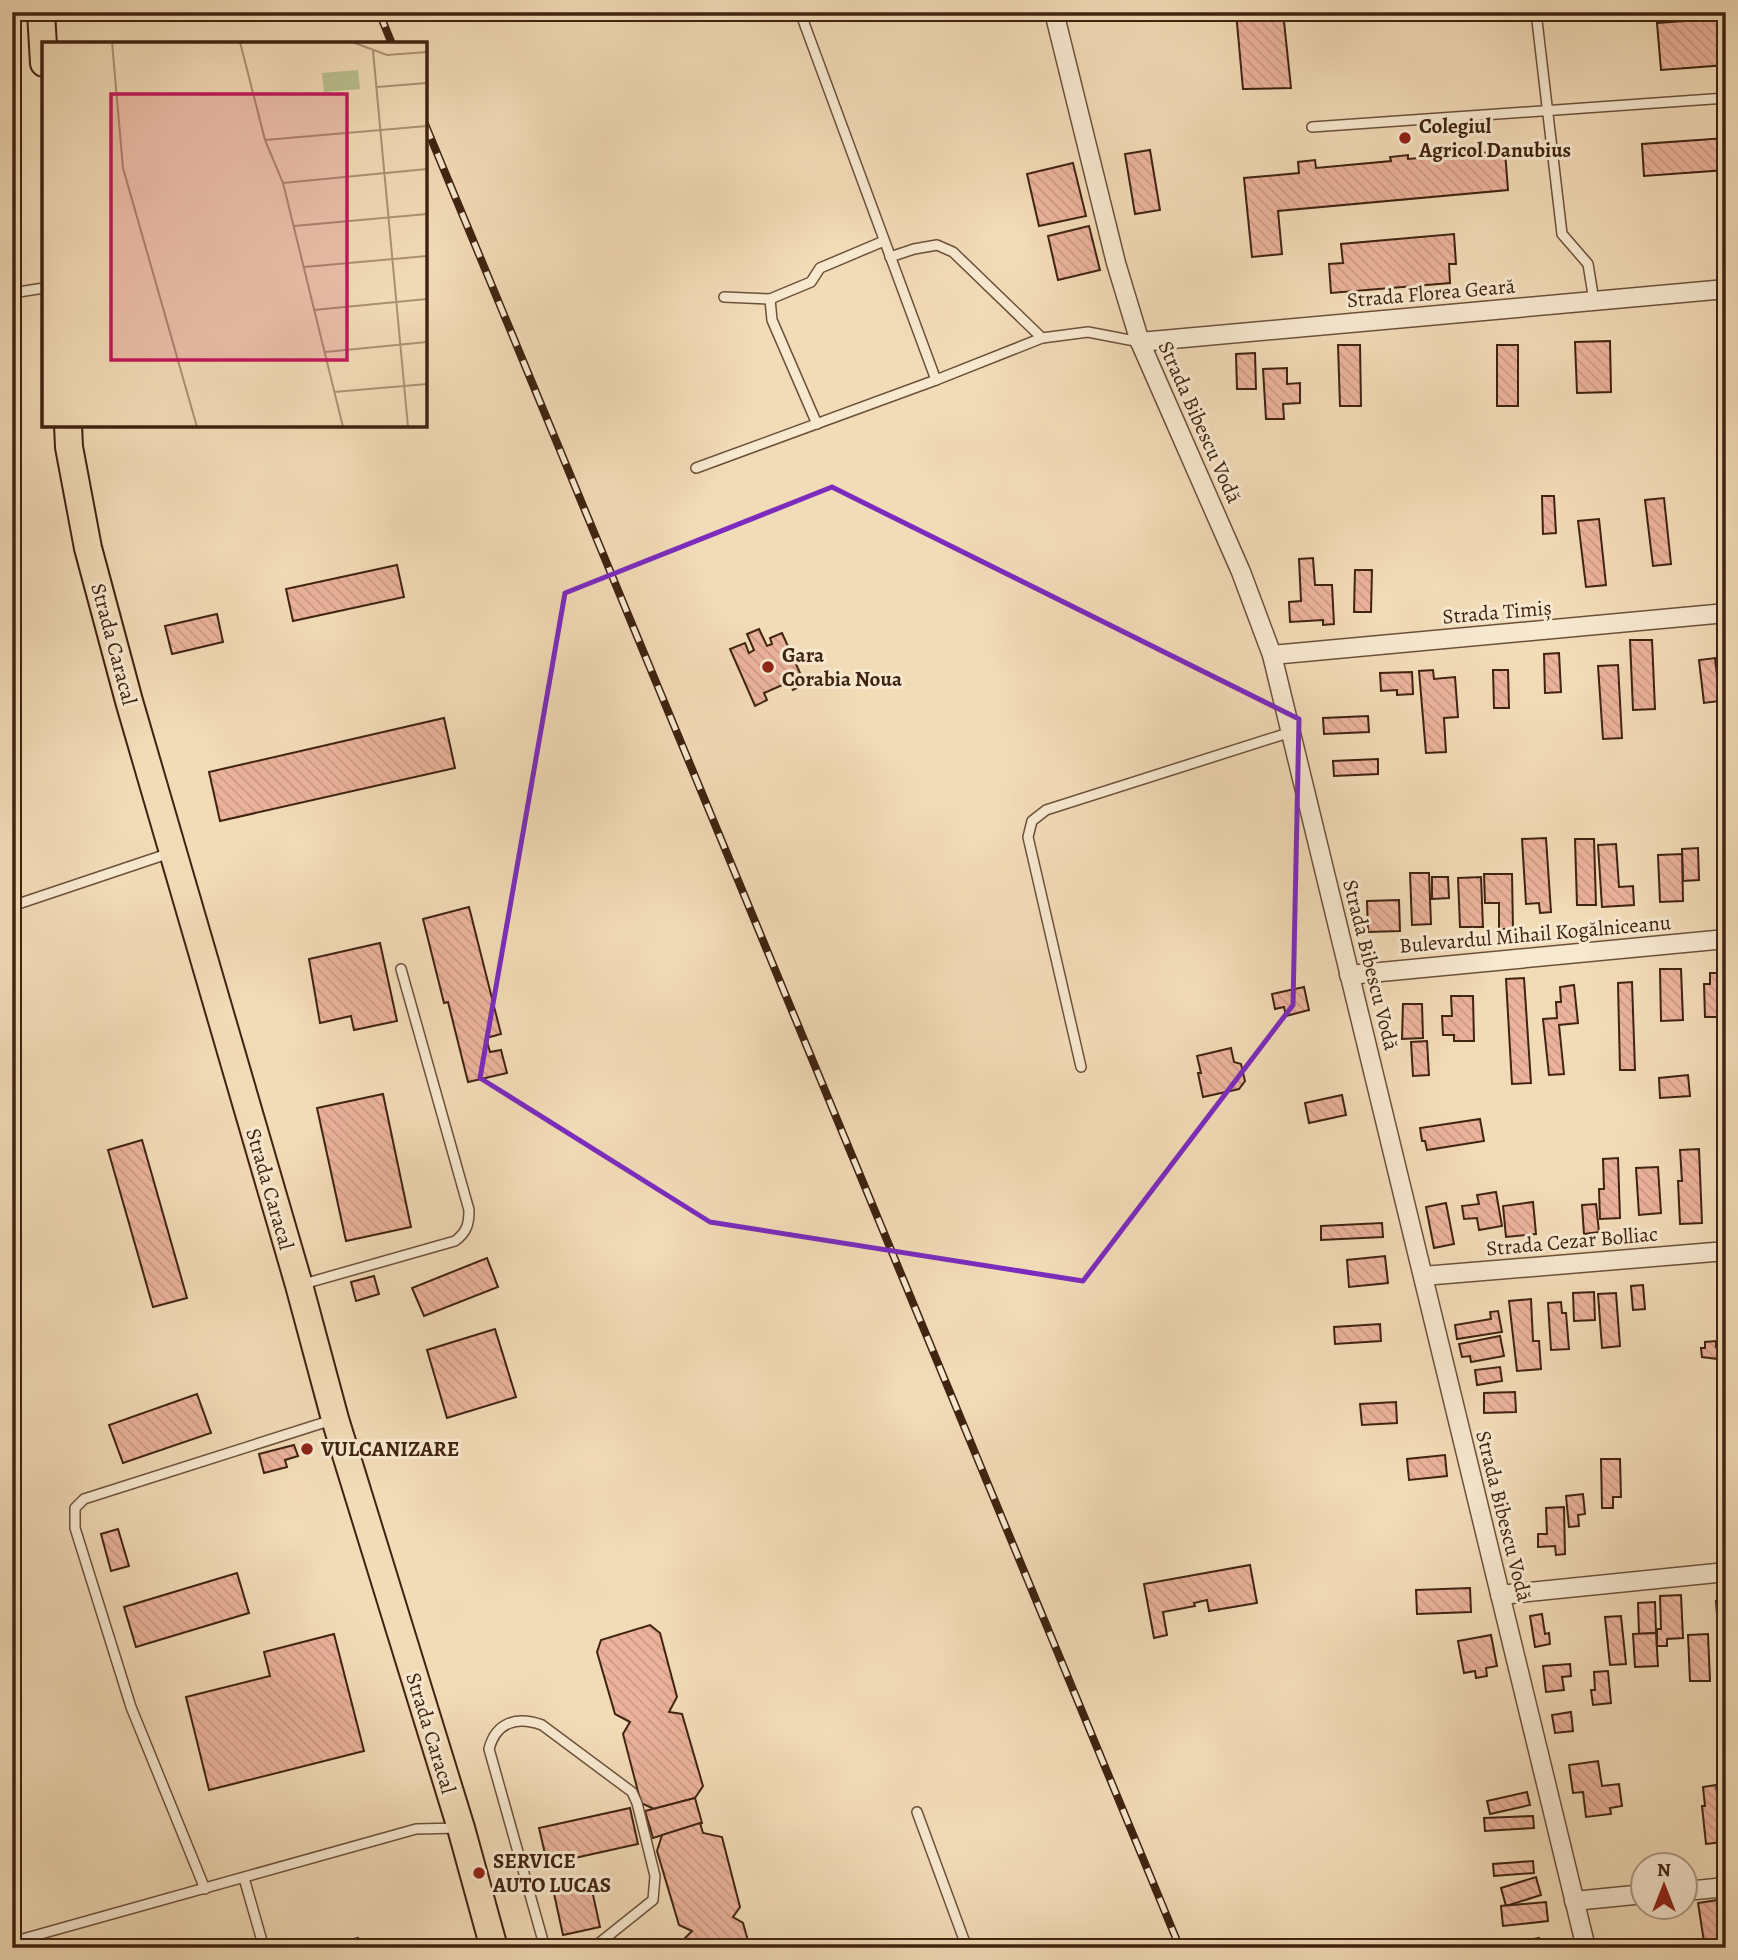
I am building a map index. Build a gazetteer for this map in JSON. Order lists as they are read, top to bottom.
{
  "streets": {
    "main road": ["Strada Caracal"],
    "street": [
      "Strada Florea Geară",
      "Strada Bibescu Vodă",
      "Strada Timiș",
      "Bulevardul Mihail Kogălniceanu",
      "Strada Cezar Bolliac"
    ]
  },
  "crossings": [
    ["Strada Florea Geară", "Strada Bibescu Vodă"],
    ["Strada Bibescu Vodă", "Strada Timiș"],
    ["Strada Bibescu Vodă", "Bulevardul Mihail Kogălniceanu"],
    ["Strada Bibescu Vodă", "Strada Cezar Bolliac"]
  ],
  "places": [
    "Colegiul Agricol Danubius",
    "Gara Corabia Noua",
    "VULCANIZARE",
    "SERVICE AUTO LUCAS"
  ],
  "north": "top"
}
